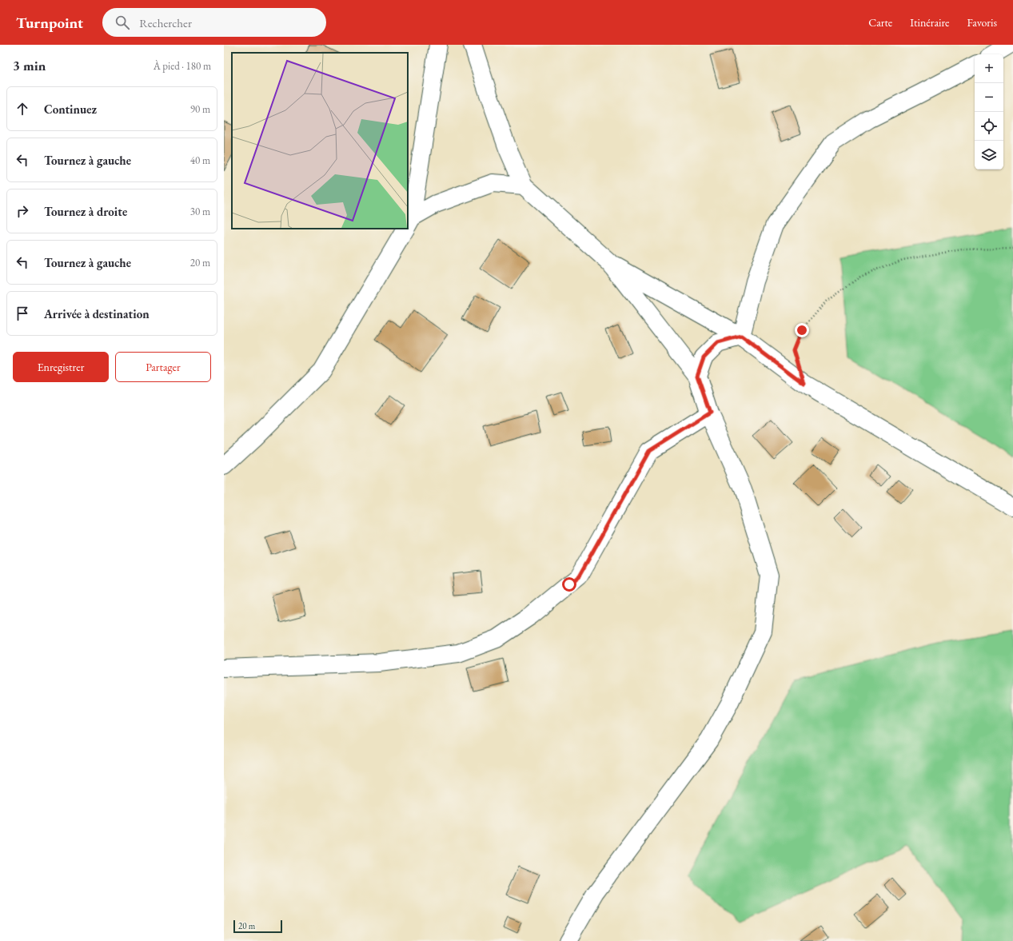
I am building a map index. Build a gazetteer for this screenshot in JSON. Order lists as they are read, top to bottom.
{
  "scale_bar": "20 m",
  "page": {
    "header": "Turnpoint",
    "search": "Rechercher",
    "nav": ["Carte", "Itinéraire", "Favoris"],
    "heading": ["3 min", "À pied · 180 m"],
    "map_buttons": ["+", "−"],
    "list": [
      ["Continuez", "90 m"],
      ["Tournez à gauche", "40 m"],
      ["Tournez à droite", "30 m"],
      ["Tournez à gauche", "20 m"],
      "Arrivée à destination"
    ],
    "buttons": ["Enregistrer", "Partager"],
    "scale": "20 m"
  }
}
